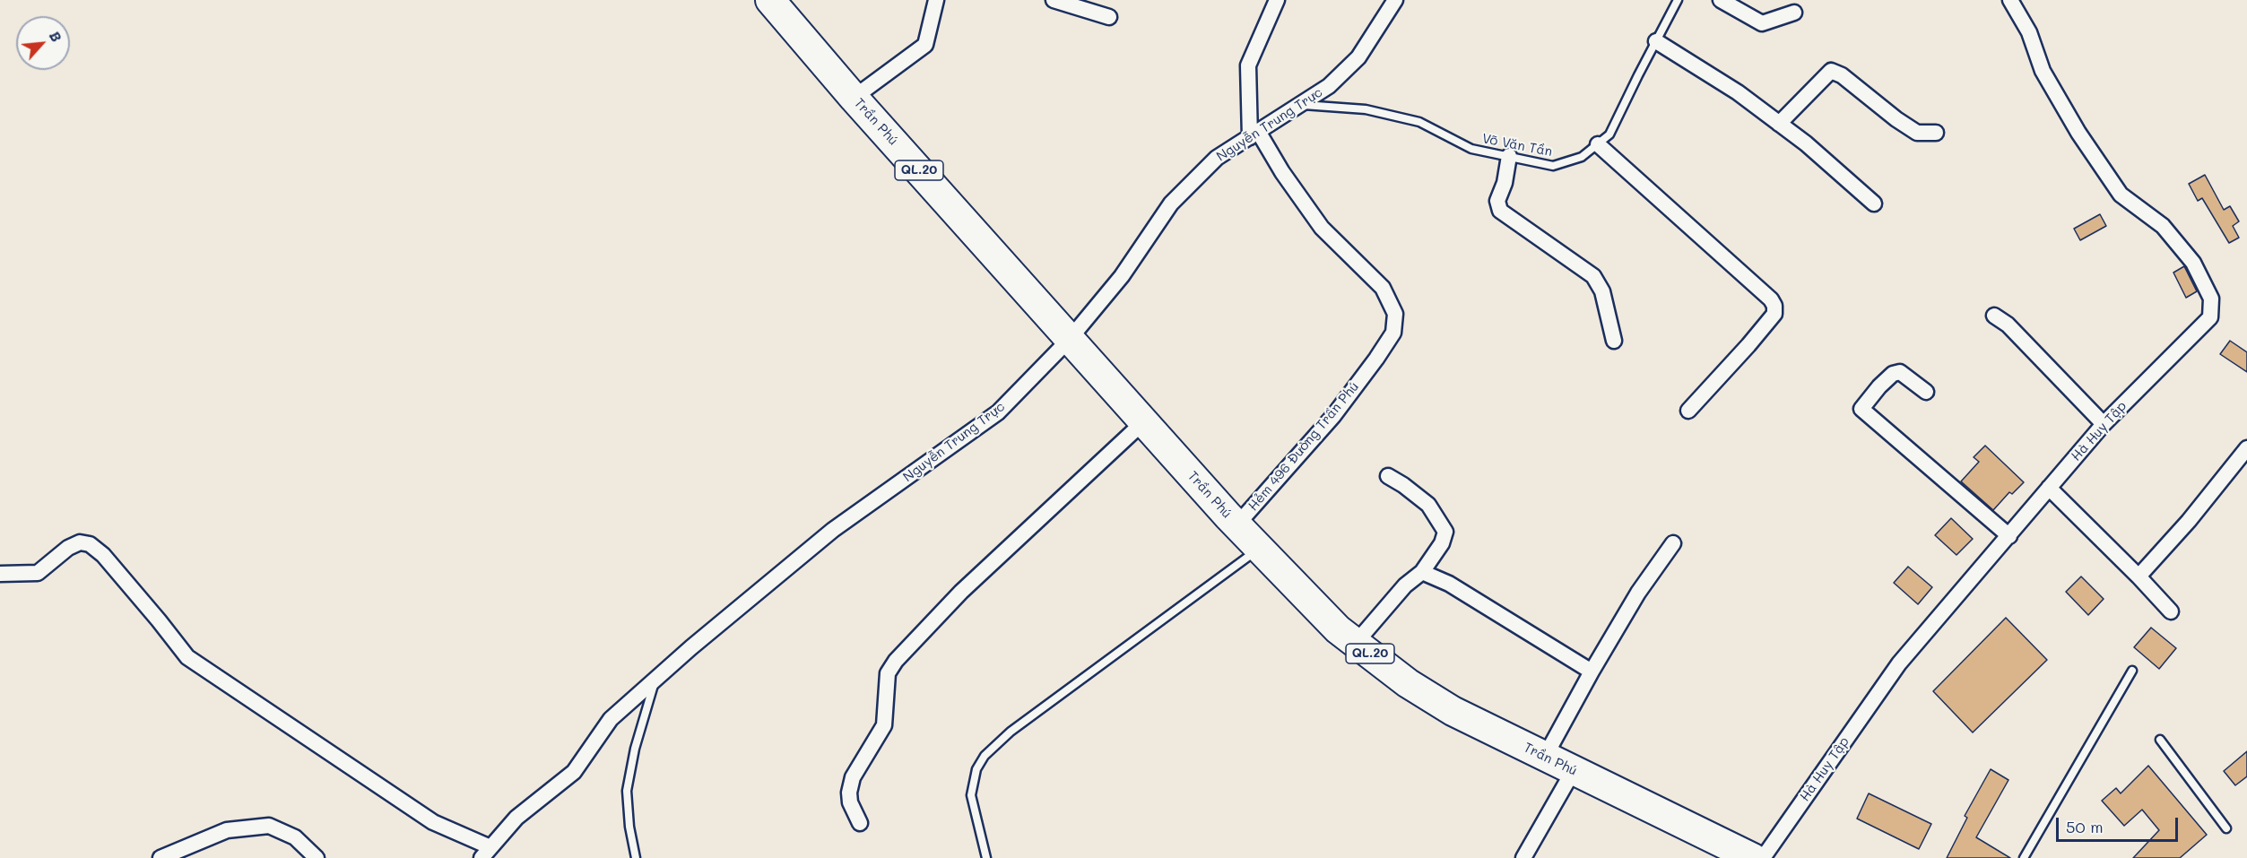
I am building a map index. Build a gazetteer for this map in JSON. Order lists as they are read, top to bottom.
{
  "streets": {
    "highway": ["Trần Phú", "QL.20"],
    "street": ["Nguyễn Trung Trực", "Hà Huy Tập", "Hẻm 496 Đường Trần Phú"],
    "lane": ["Võ Văn Tần"]
  },
  "crossings": [
    ["Trần Phú", "Nguyễn Trung Trực"],
    ["Trần Phú", "Hẻm 496 Đường Trần Phú"],
    ["Nguyễn Trung Trực", "Võ Văn Tần"],
    ["Nguyễn Trung Trực", "Hẻm 496 Đường Trần Phú"]
  ],
  "scale_bar": "50 m",
  "north": "top right"
}
